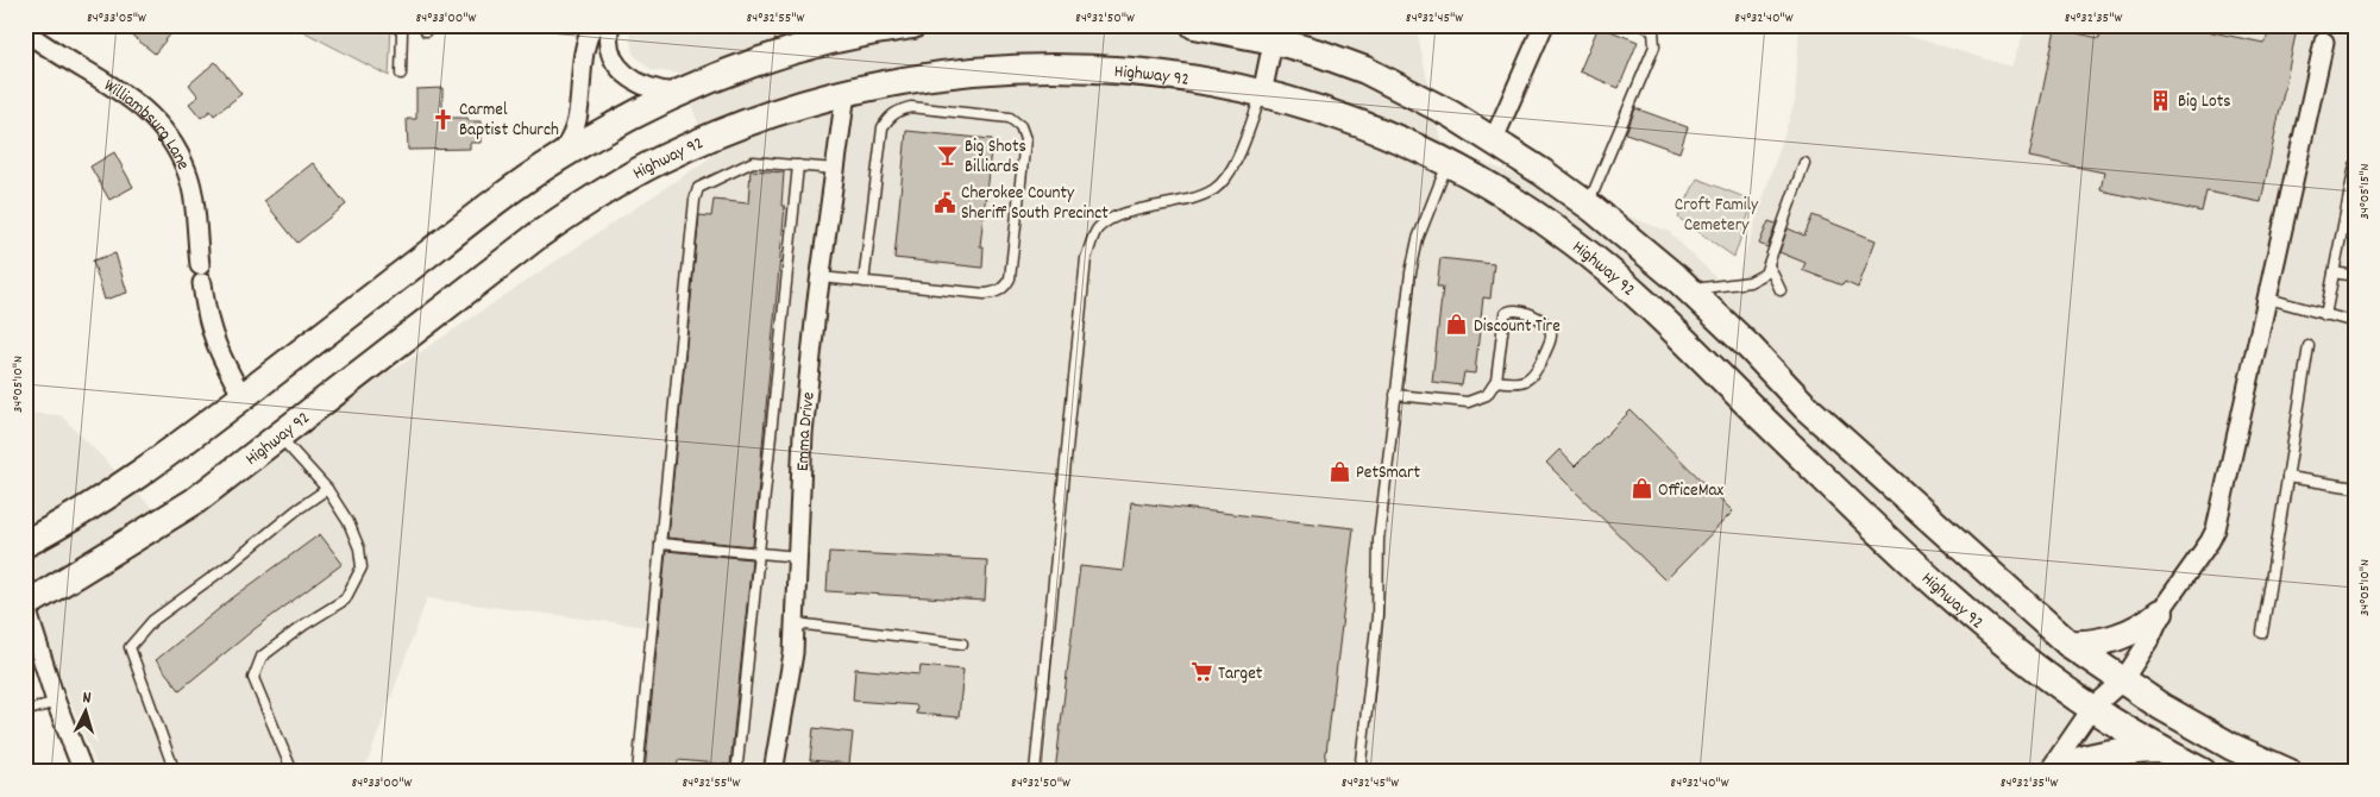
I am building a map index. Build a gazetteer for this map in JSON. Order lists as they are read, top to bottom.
{
  "streets": {
    "main road": ["Highway 92"],
    "street": ["Williambsurg Lane", "Emma Drive"]
  },
  "crossings": [
    ["Highway 92", "Emma Drive"]
  ],
  "parks": ["Croft Family Cemetery"],
  "places": {
    "building": ["Big Lots"],
    "church": ["Carmel Baptist Church"],
    "bar": ["Big Shots Billiards"],
    "public building": ["Cherokee County Sheriff South Precinct"],
    "shop": ["Discount Tire", "PetSmart", "OfficeMax"],
    "supermarket": ["Target"]
  },
  "north": "top",
  "coordinates": [
    "84°33'05\"W",
    "84°33'00\"W",
    "84°32'55\"W",
    "84°32'50\"W",
    "84°32'45\"W",
    "84°32'40\"W",
    "84°32'35\"W",
    "34°05'15\"N",
    "34°05'10\"N"
  ]
}
